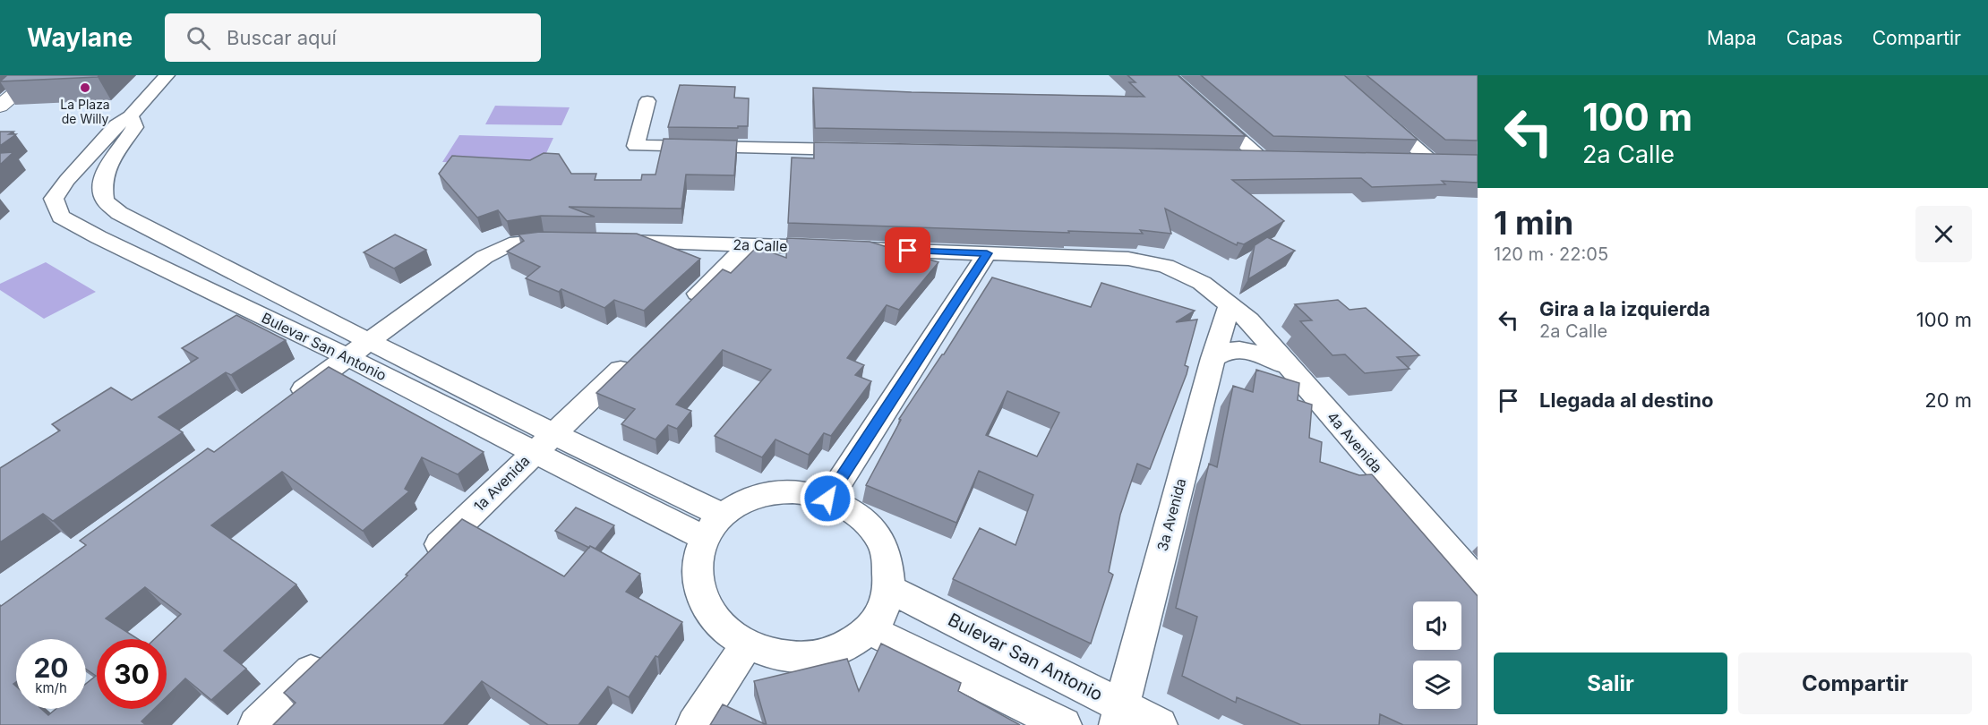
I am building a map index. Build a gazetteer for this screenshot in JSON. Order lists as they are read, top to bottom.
{
  "streets": {
    "street": [
      "2a Calle",
      "Bulevar San Antonio",
      "4a Avenida",
      "1a Avenida",
      "3a Avenida"
    ]
  },
  "crossings": [
    ["2a Calle", "4a Avenida"],
    ["2a Calle", "3a Avenida"],
    ["Bulevar San Antonio", "1a Avenida"],
    ["Bulevar San Antonio", "3a Avenida"],
    ["4a Avenida", "3a Avenida"]
  ],
  "places": ["La Plaza de Willy"],
  "page": {
    "header": "Waylane",
    "search": "Buscar aquí",
    "nav": ["Mapa", "Capas", "Compartir"],
    "turn": ["100 m", "2a Calle"],
    "heading": ["1 min", "120 m · 22:05"],
    "list": [
      {
        "name": "Gira a la izquierda",
        "note": "2a Calle",
        "value": "100 m"
      },
      {
        "name": "Llegada al destino",
        "value": "20 m"
      }
    ],
    "speed": "20 km/h",
    "limit": "30",
    "buttons": ["Salir", "Compartir"]
  }
}
